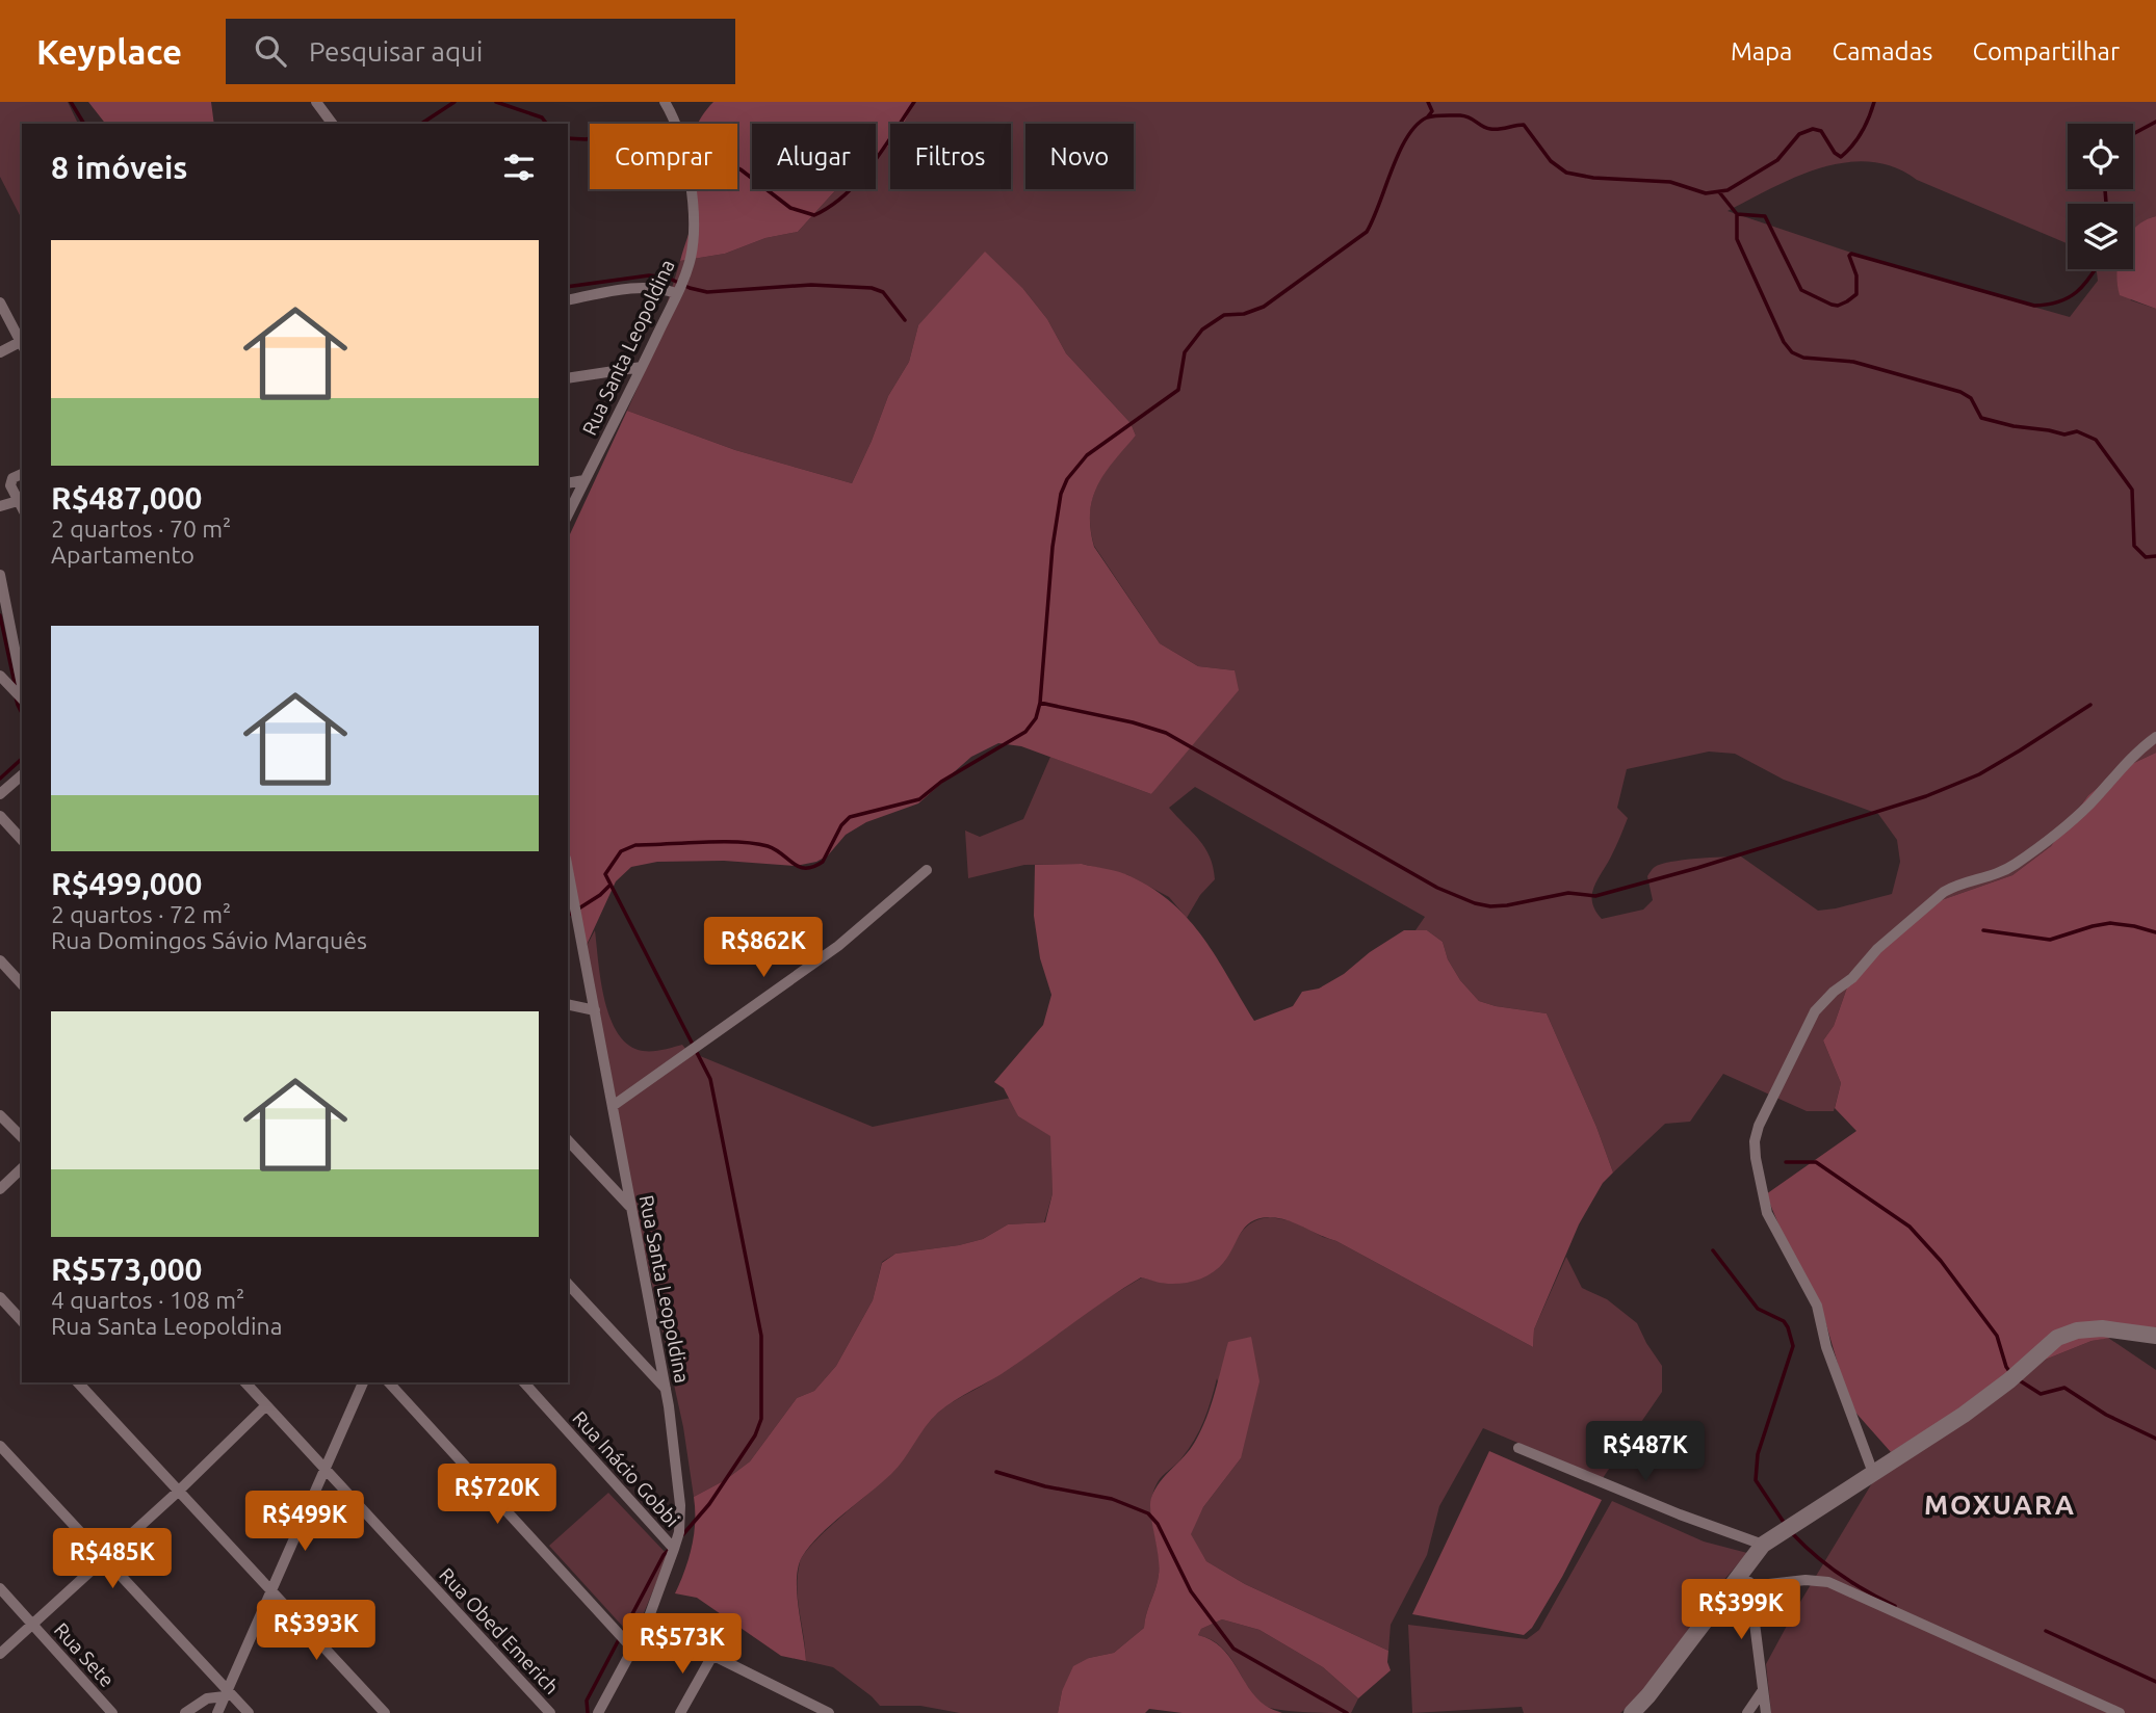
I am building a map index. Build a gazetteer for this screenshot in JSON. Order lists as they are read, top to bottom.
{
  "streets": {
    "street": [
      "Rua Santa Leopoldina",
      "Rua Inácio Gobbi",
      "Rua Obed Emerich",
      "Rua Sete"
    ]
  },
  "crossings": [
    ["Rua Santa Leopoldina", "Rua Inácio Gobbi"]
  ],
  "districts": ["MOXUARA"],
  "page": {
    "header": "Keyplace",
    "search": "Pesquisar aqui",
    "nav": ["Mapa", "Camadas", "Compartilhar"],
    "chip": [
      "Comprar",
      "Alugar",
      "Filtros",
      "Novo"
    ],
    "heading": "8 imóveis",
    "list": [
      {
        "name": "R$487,000",
        "note": "2 quartos · 70 m² · Apartamento"
      },
      {
        "name": "R$499,000",
        "note": "2 quartos · 72 m² · Rua Domingos Sávio Marquês"
      },
      {
        "name": "R$573,000",
        "note": "4 quartos · 108 m² · Rua Santa Leopoldina"
      }
    ],
    "price": [
      "R$862K",
      "R$487K",
      "R$720K",
      "R$499K",
      "R$485K",
      "R$399K",
      "R$393K",
      "R$573K"
    ]
  }
}
